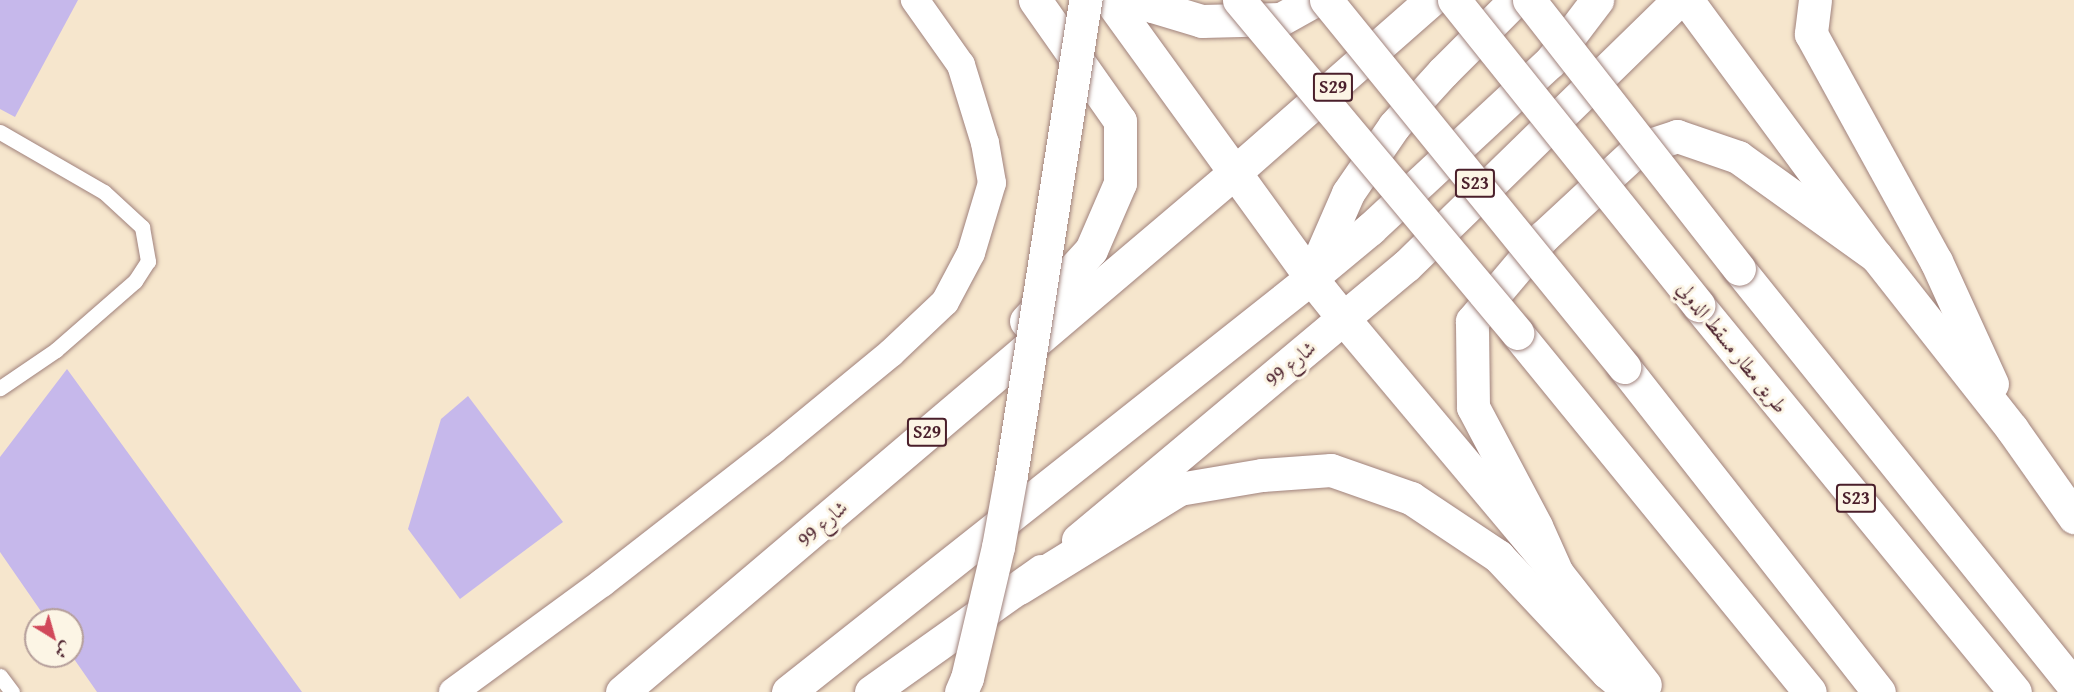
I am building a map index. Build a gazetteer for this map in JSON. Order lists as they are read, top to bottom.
{
  "streets": {
    "main road": [
      "S29",
      "S23",
      "طريق مطار مسقط الدولي",
      "99 شارع"
    ]
  },
  "north": "bottom right"
}
